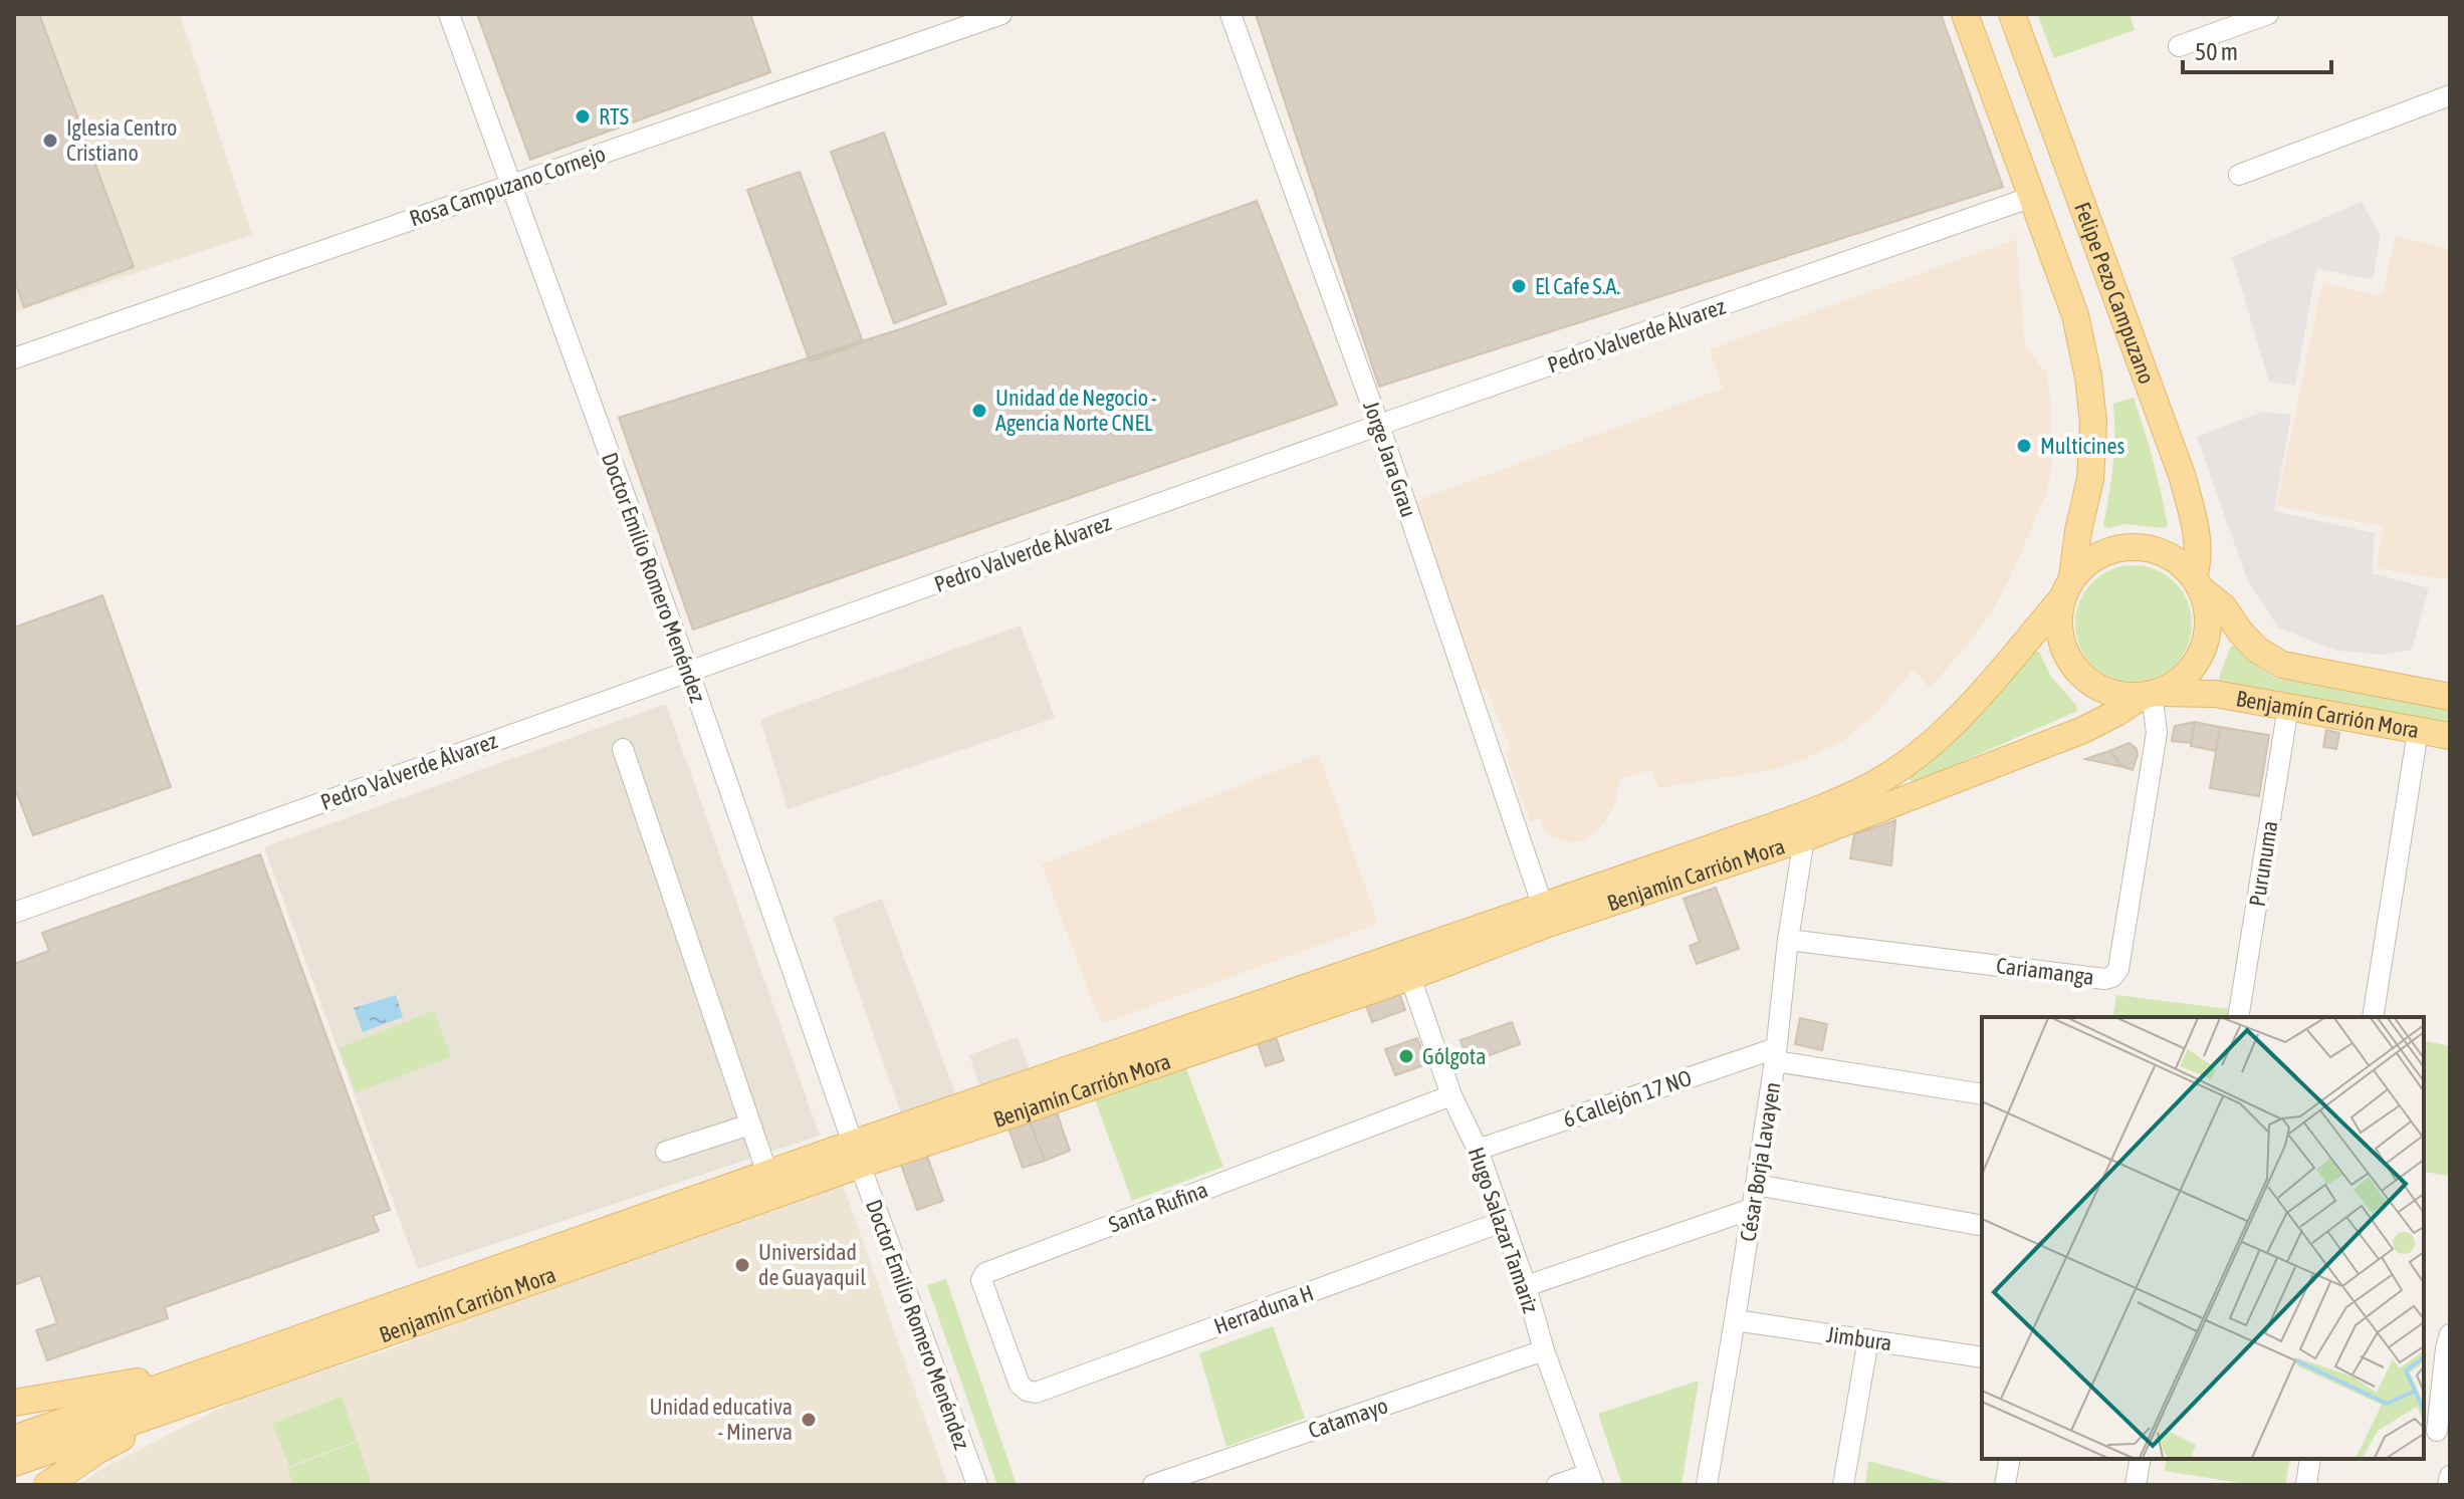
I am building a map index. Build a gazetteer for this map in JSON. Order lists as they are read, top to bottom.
{
  "streets": {
    "main road": ["Felipe Pezo Campuzano", "Benjamín Carrión Mora"],
    "street": [
      "Rosa Campuzano Cornejo",
      "Pedro Valverde Álvarez",
      "Jorge Jara Grau",
      "Doctor Emilio Romero Menéndez",
      "Purunuma",
      "Cariamanga",
      "6 Callejón 17 NO",
      "César Borja Lavayen",
      "Santa Rufina",
      "Hugo Salazar Tamariz",
      "Herraduna H",
      "Jimbura",
      "Catamayo"
    ]
  },
  "crossings": [
    ["Rosa Campuzano Cornejo", "Doctor Emilio Romero Menéndez"],
    ["Felipe Pezo Campuzano", "Pedro Valverde Álvarez"],
    ["Felipe Pezo Campuzano", "Benjamín Carrión Mora"],
    ["Felipe Pezo Campuzano", "Cariamanga"],
    ["Pedro Valverde Álvarez", "Jorge Jara Grau"],
    ["Pedro Valverde Álvarez", "Doctor Emilio Romero Menéndez"],
    ["Jorge Jara Grau", "Benjamín Carrión Mora"],
    ["Doctor Emilio Romero Menéndez", "Benjamín Carrión Mora"],
    ["Benjamín Carrión Mora", "Purunuma"],
    ["Benjamín Carrión Mora", "Cariamanga"],
    ["Benjamín Carrión Mora", "César Borja Lavayen"],
    ["Benjamín Carrión Mora", "Hugo Salazar Tamariz"],
    ["Cariamanga", "César Borja Lavayen"],
    ["6 Callejón 17 NO", "César Borja Lavayen"],
    ["6 Callejón 17 NO", "Hugo Salazar Tamariz"],
    ["César Borja Lavayen", "Jimbura"],
    ["Santa Rufina", "Hugo Salazar Tamariz"],
    ["Santa Rufina", "Herraduna H"],
    ["Hugo Salazar Tamariz", "Herraduna H"],
    ["Hugo Salazar Tamariz", "Catamayo"]
  ],
  "places": [
    "RTS",
    "Iglesia Centro Cristiano",
    "El Cafe S.A.",
    "Unidad de Negocio - Agencia Norte CNEL",
    "Multicines",
    "Gólgota",
    "Universidad de Guayaquil",
    "Unidad educativa - Minerva"
  ],
  "scale_bar": "50 m"
}
